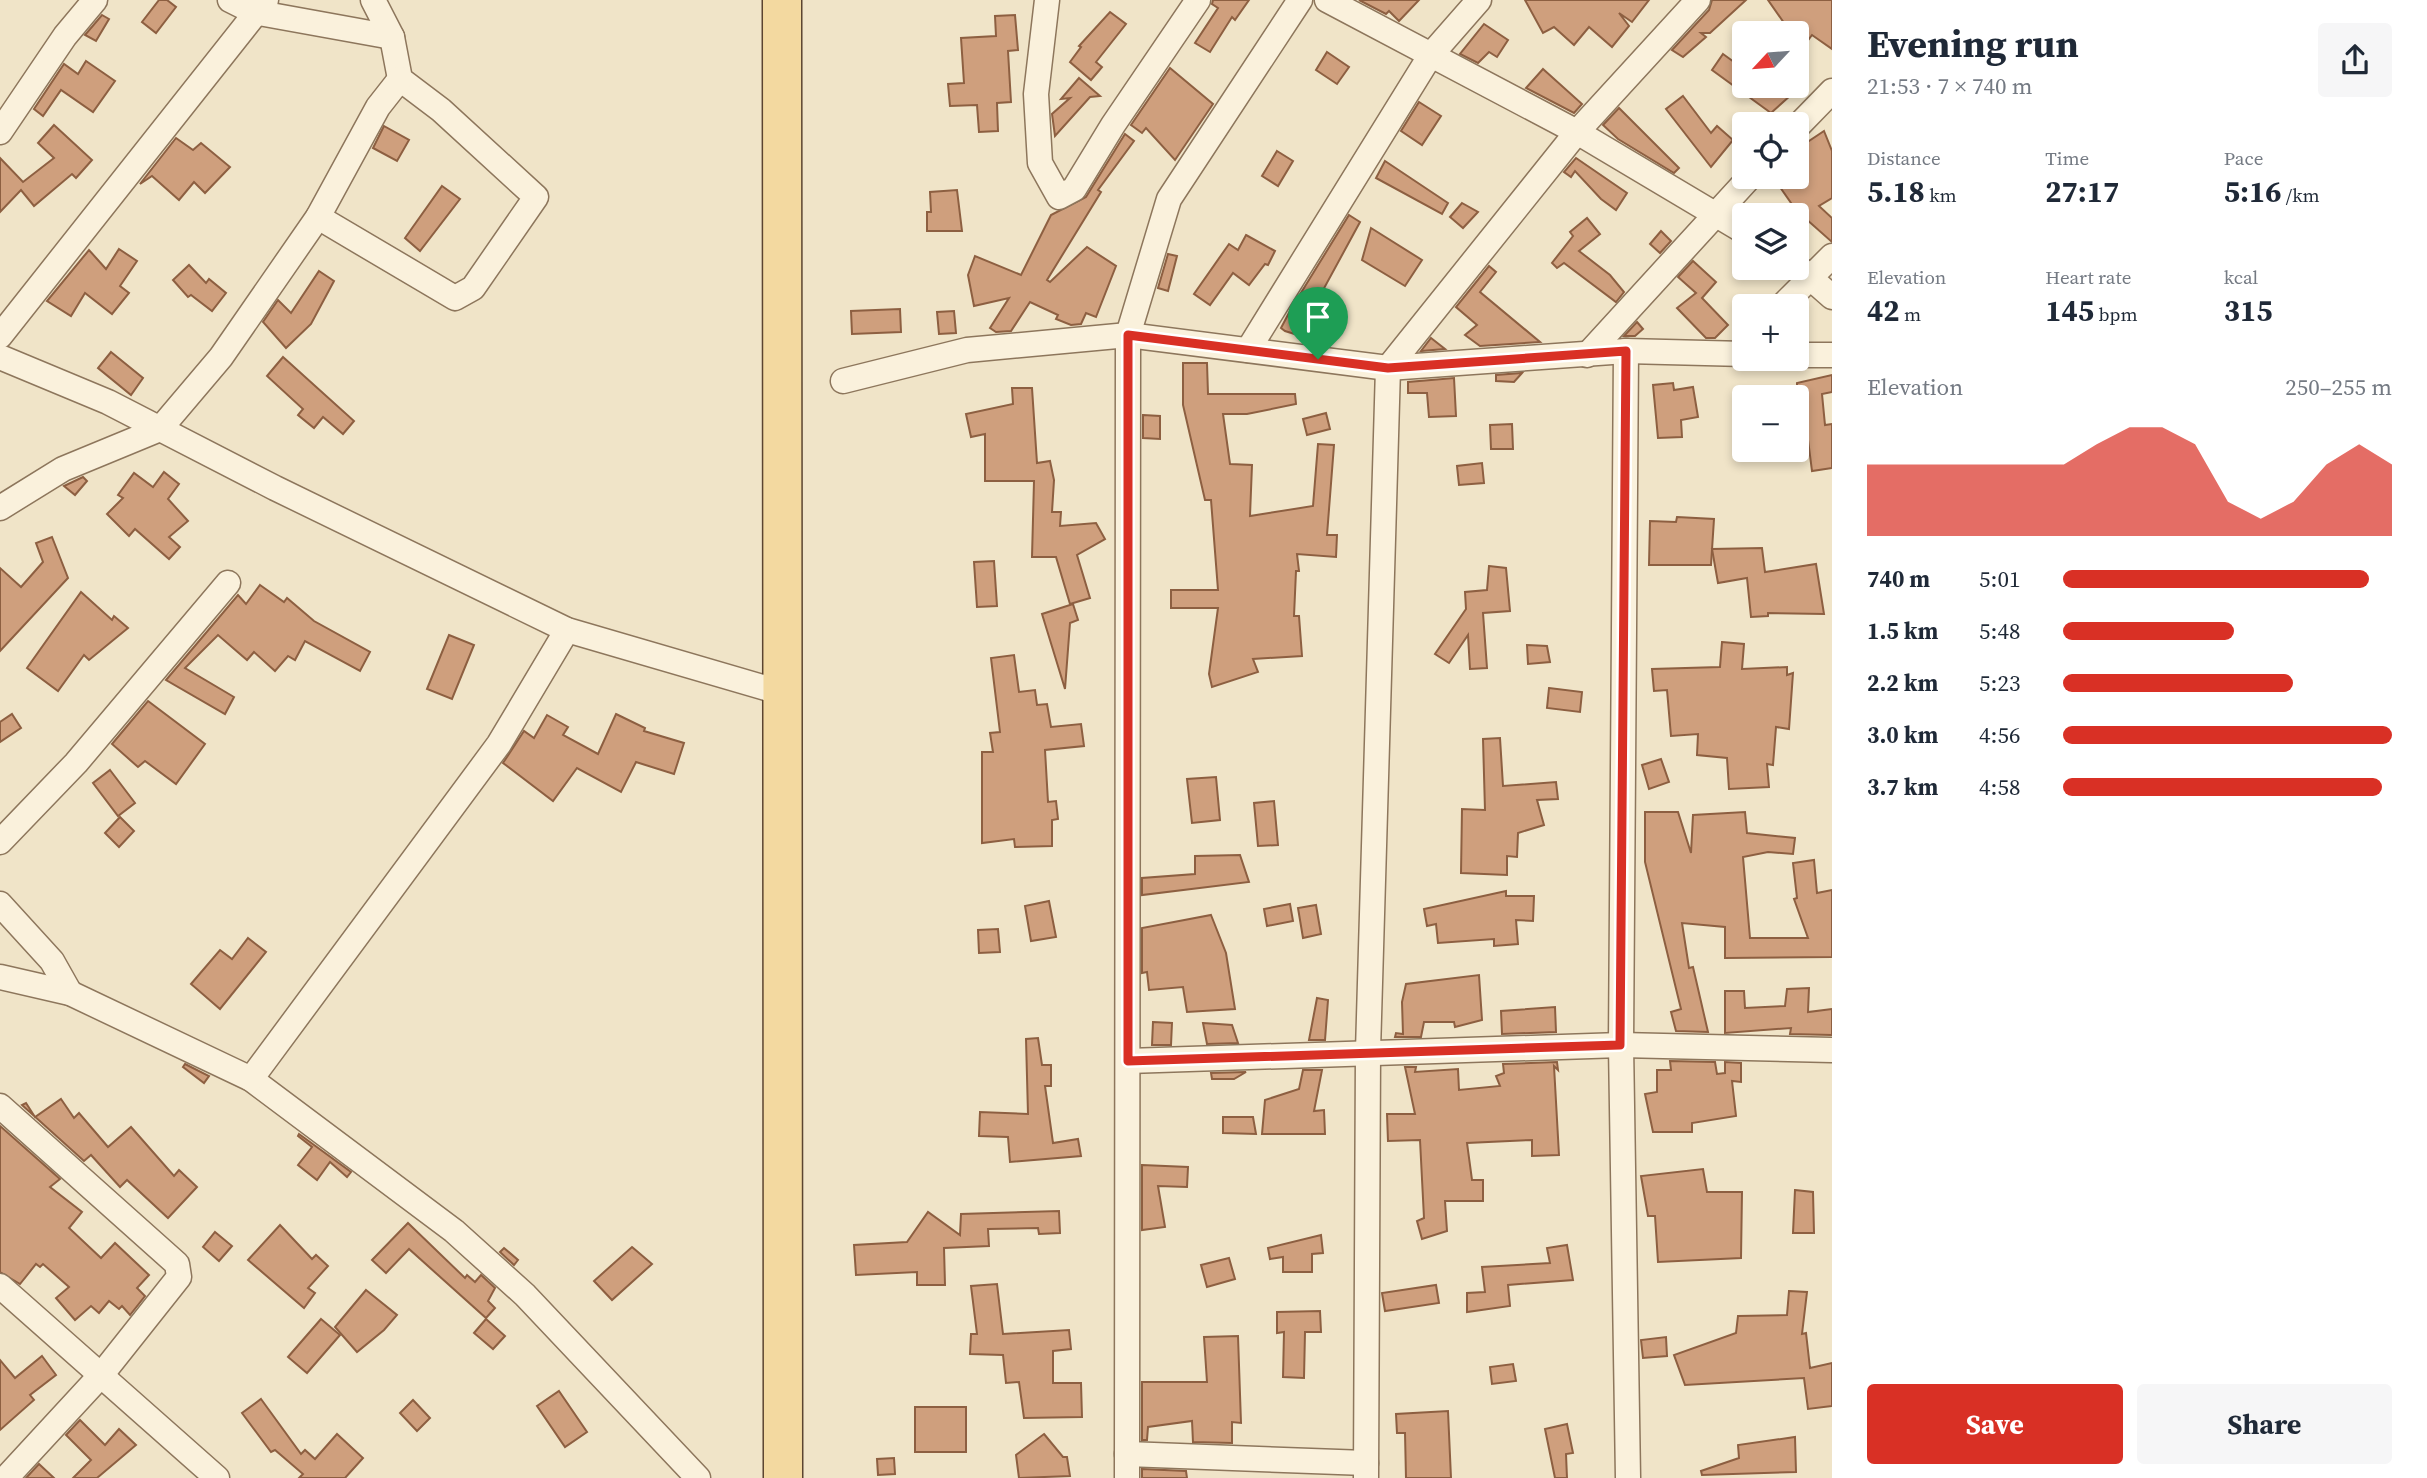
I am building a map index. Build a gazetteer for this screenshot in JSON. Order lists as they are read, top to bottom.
{
  "north": "bottom left",
  "page": {
    "heading": ["Evening run", "21:53 · 7 × 740 m"],
    "map_buttons": ["+", "−"],
    "stats": [
      ["Distance", "5.18 km"],
      ["Time", "27:17"],
      ["Pace", "5:16 /km"],
      ["Elevation", "42 m"],
      ["Heart rate", "145 bpm"],
      ["kcal", "315"]
    ],
    "chart": ["Elevation", "250–255 m"],
    "list": [
      {
        "name": "740 m",
        "note": "5:01"
      },
      {
        "name": "1.5 km",
        "note": "5:48"
      },
      {
        "name": "2.2 km",
        "note": "5:23"
      },
      {
        "name": "3.0 km",
        "note": "4:56"
      },
      {
        "name": "3.7 km",
        "note": "4:58"
      }
    ],
    "buttons": ["Save", "Share"]
  }
}
